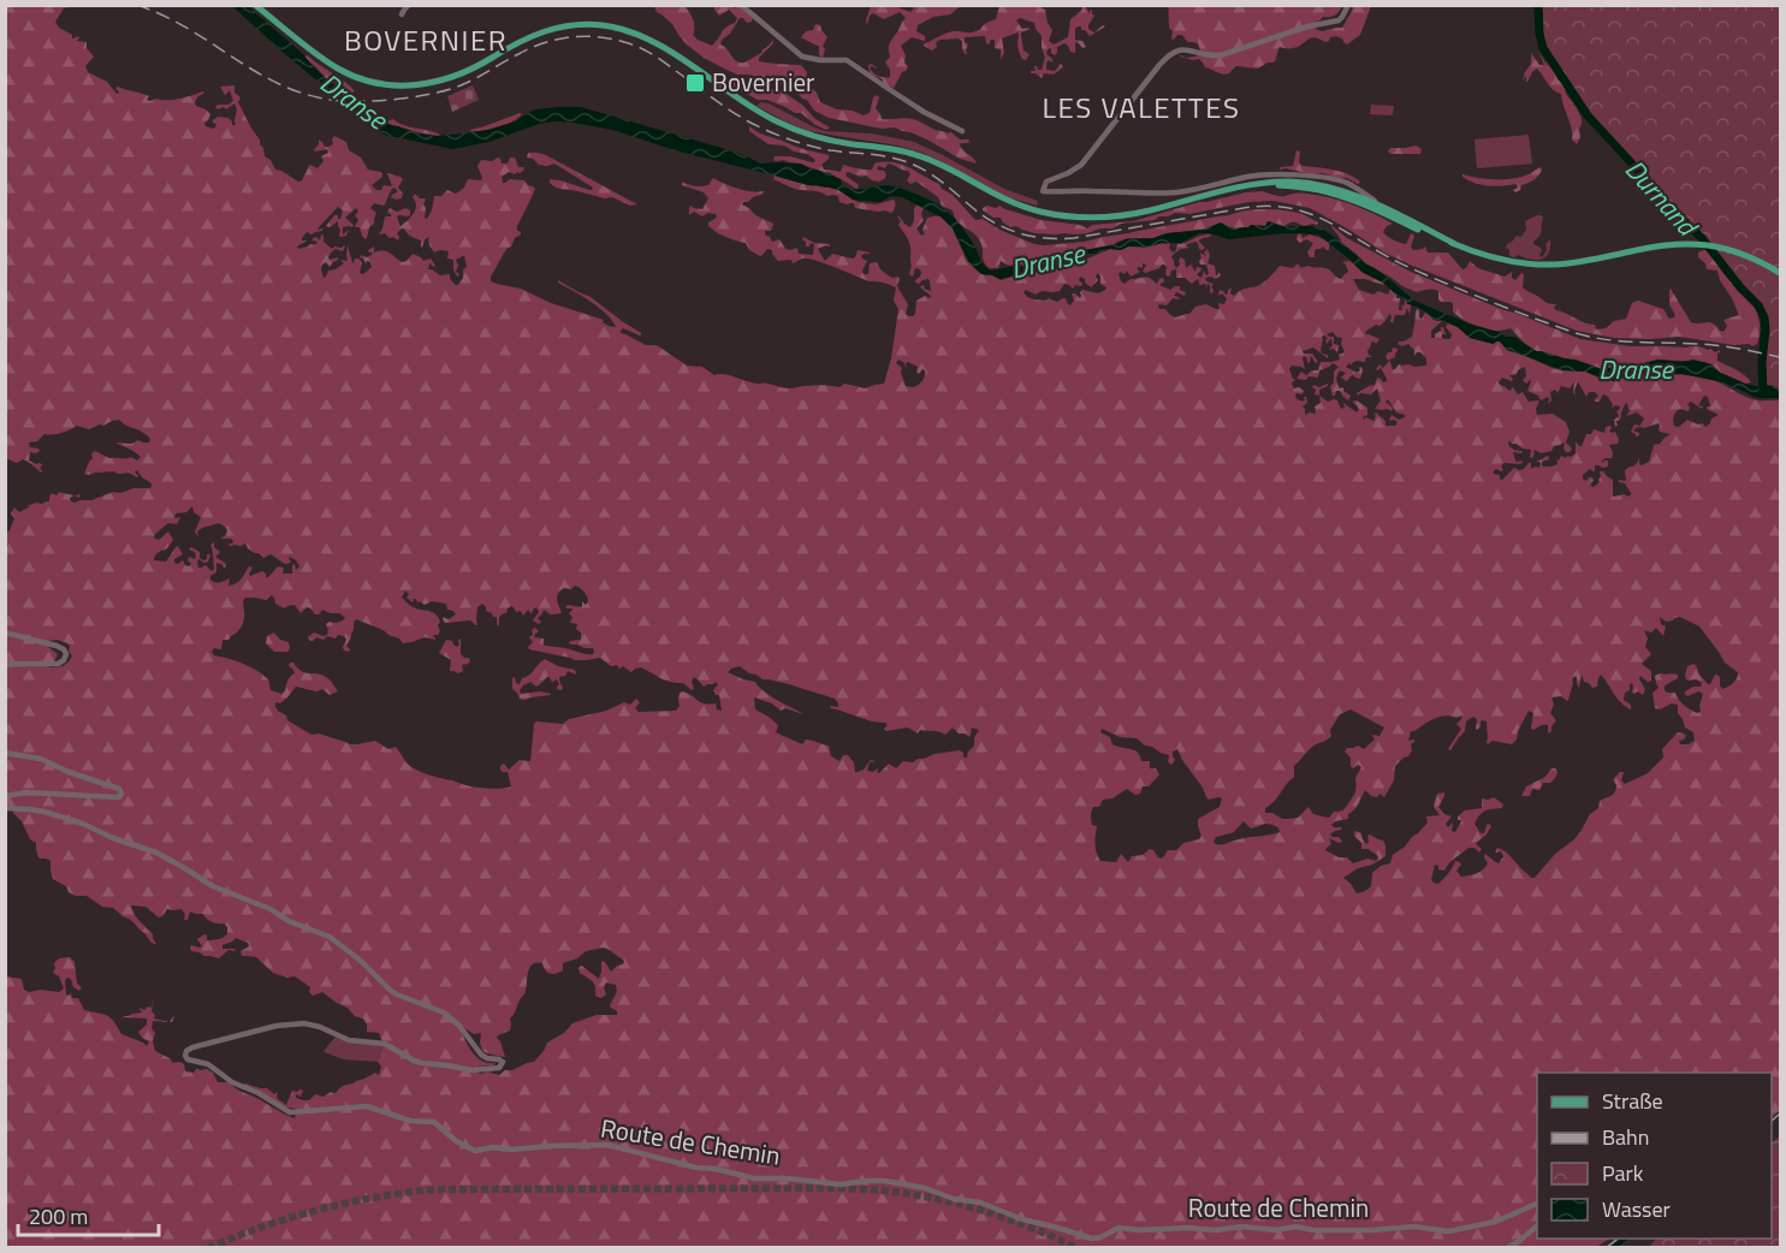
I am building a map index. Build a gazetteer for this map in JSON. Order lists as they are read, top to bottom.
{
  "streets": {
    "street": ["Route de Chemin"]
  },
  "districts": ["BOVERNIER", "LES VALETTES"],
  "water": ["Dranse", "Durnand"],
  "places": {
    "transit": ["Bovernier"]
  },
  "legend": [
    "Straße",
    "Bahn",
    "Park",
    "Wasser"
  ],
  "scale_bar": "200 m"
}
